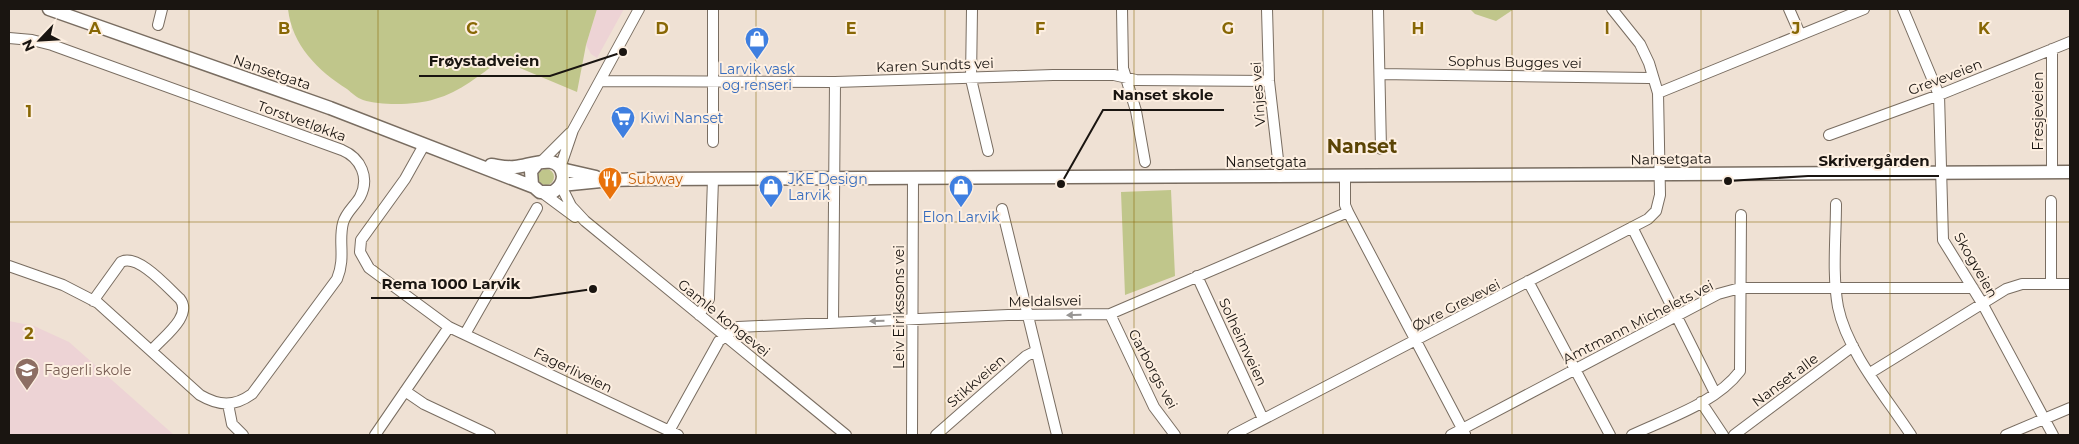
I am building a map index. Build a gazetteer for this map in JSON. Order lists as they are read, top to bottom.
{
  "streets": {
    "main road": ["Nansetgata"],
    "street": [
      "Sophus Bugges vei",
      "Karen Sundts vei",
      "Greveveien",
      "Vinjes vei",
      "Fresjeveien",
      "Torstvetløkka",
      "Skogveien",
      "Meldalsvei",
      "Øvre Grevevei",
      "Leiv Eirikssons vei",
      "Gamle kongevei",
      "Amtmann Michelets vei",
      "Solheimveien",
      "Garborgs vei",
      "Fagerliveien",
      "Nanset alle",
      "Stikkveien"
    ]
  },
  "crossings": [
    ["Karen Sundts vei", "Vinjes vei"],
    ["Nansetgata", "Vinjes vei"],
    ["Nansetgata", "Fresjeveien"],
    ["Nansetgata", "Skogveien"],
    ["Nansetgata", "Øvre Grevevei"],
    ["Nansetgata", "Leiv Eirikssons vei"],
    ["Nansetgata", "Gamle kongevei"],
    ["Nansetgata", "Fagerliveien"],
    ["Greveveien", "Fresjeveien"],
    ["Greveveien", "Skogveien"],
    ["Skogveien", "Amtmann Michelets vei"],
    ["Meldalsvei", "Leiv Eirikssons vei"],
    ["Meldalsvei", "Gamle kongevei"],
    ["Meldalsvei", "Solheimveien"],
    ["Meldalsvei", "Garborgs vei"],
    ["Meldalsvei", "Fagerliveien"],
    ["Øvre Grevevei", "Solheimveien"],
    ["Gamle kongevei", "Fagerliveien"]
  ],
  "districts": ["Nanset"],
  "places": {
    "other": [
      "Frøystadveien",
      "Skrivergården",
      "Nanset skole",
      "Rema 1000 Larvik"
    ],
    "shop": ["Larvik vask og renseri", "JKE Design Larvik", "Elon Larvik"],
    "supermarket": ["Kiwi Nanset"],
    "restaurant": ["Subway"],
    "school or university": ["Fagerli skole"]
  },
  "north": "bottom left",
  "grid": {
    "columns": [
      "A",
      "B",
      "C",
      "D",
      "E",
      "F",
      "G",
      "H",
      "I",
      "J",
      "K"
    ],
    "rows": ["1", "2"]
  }
}
